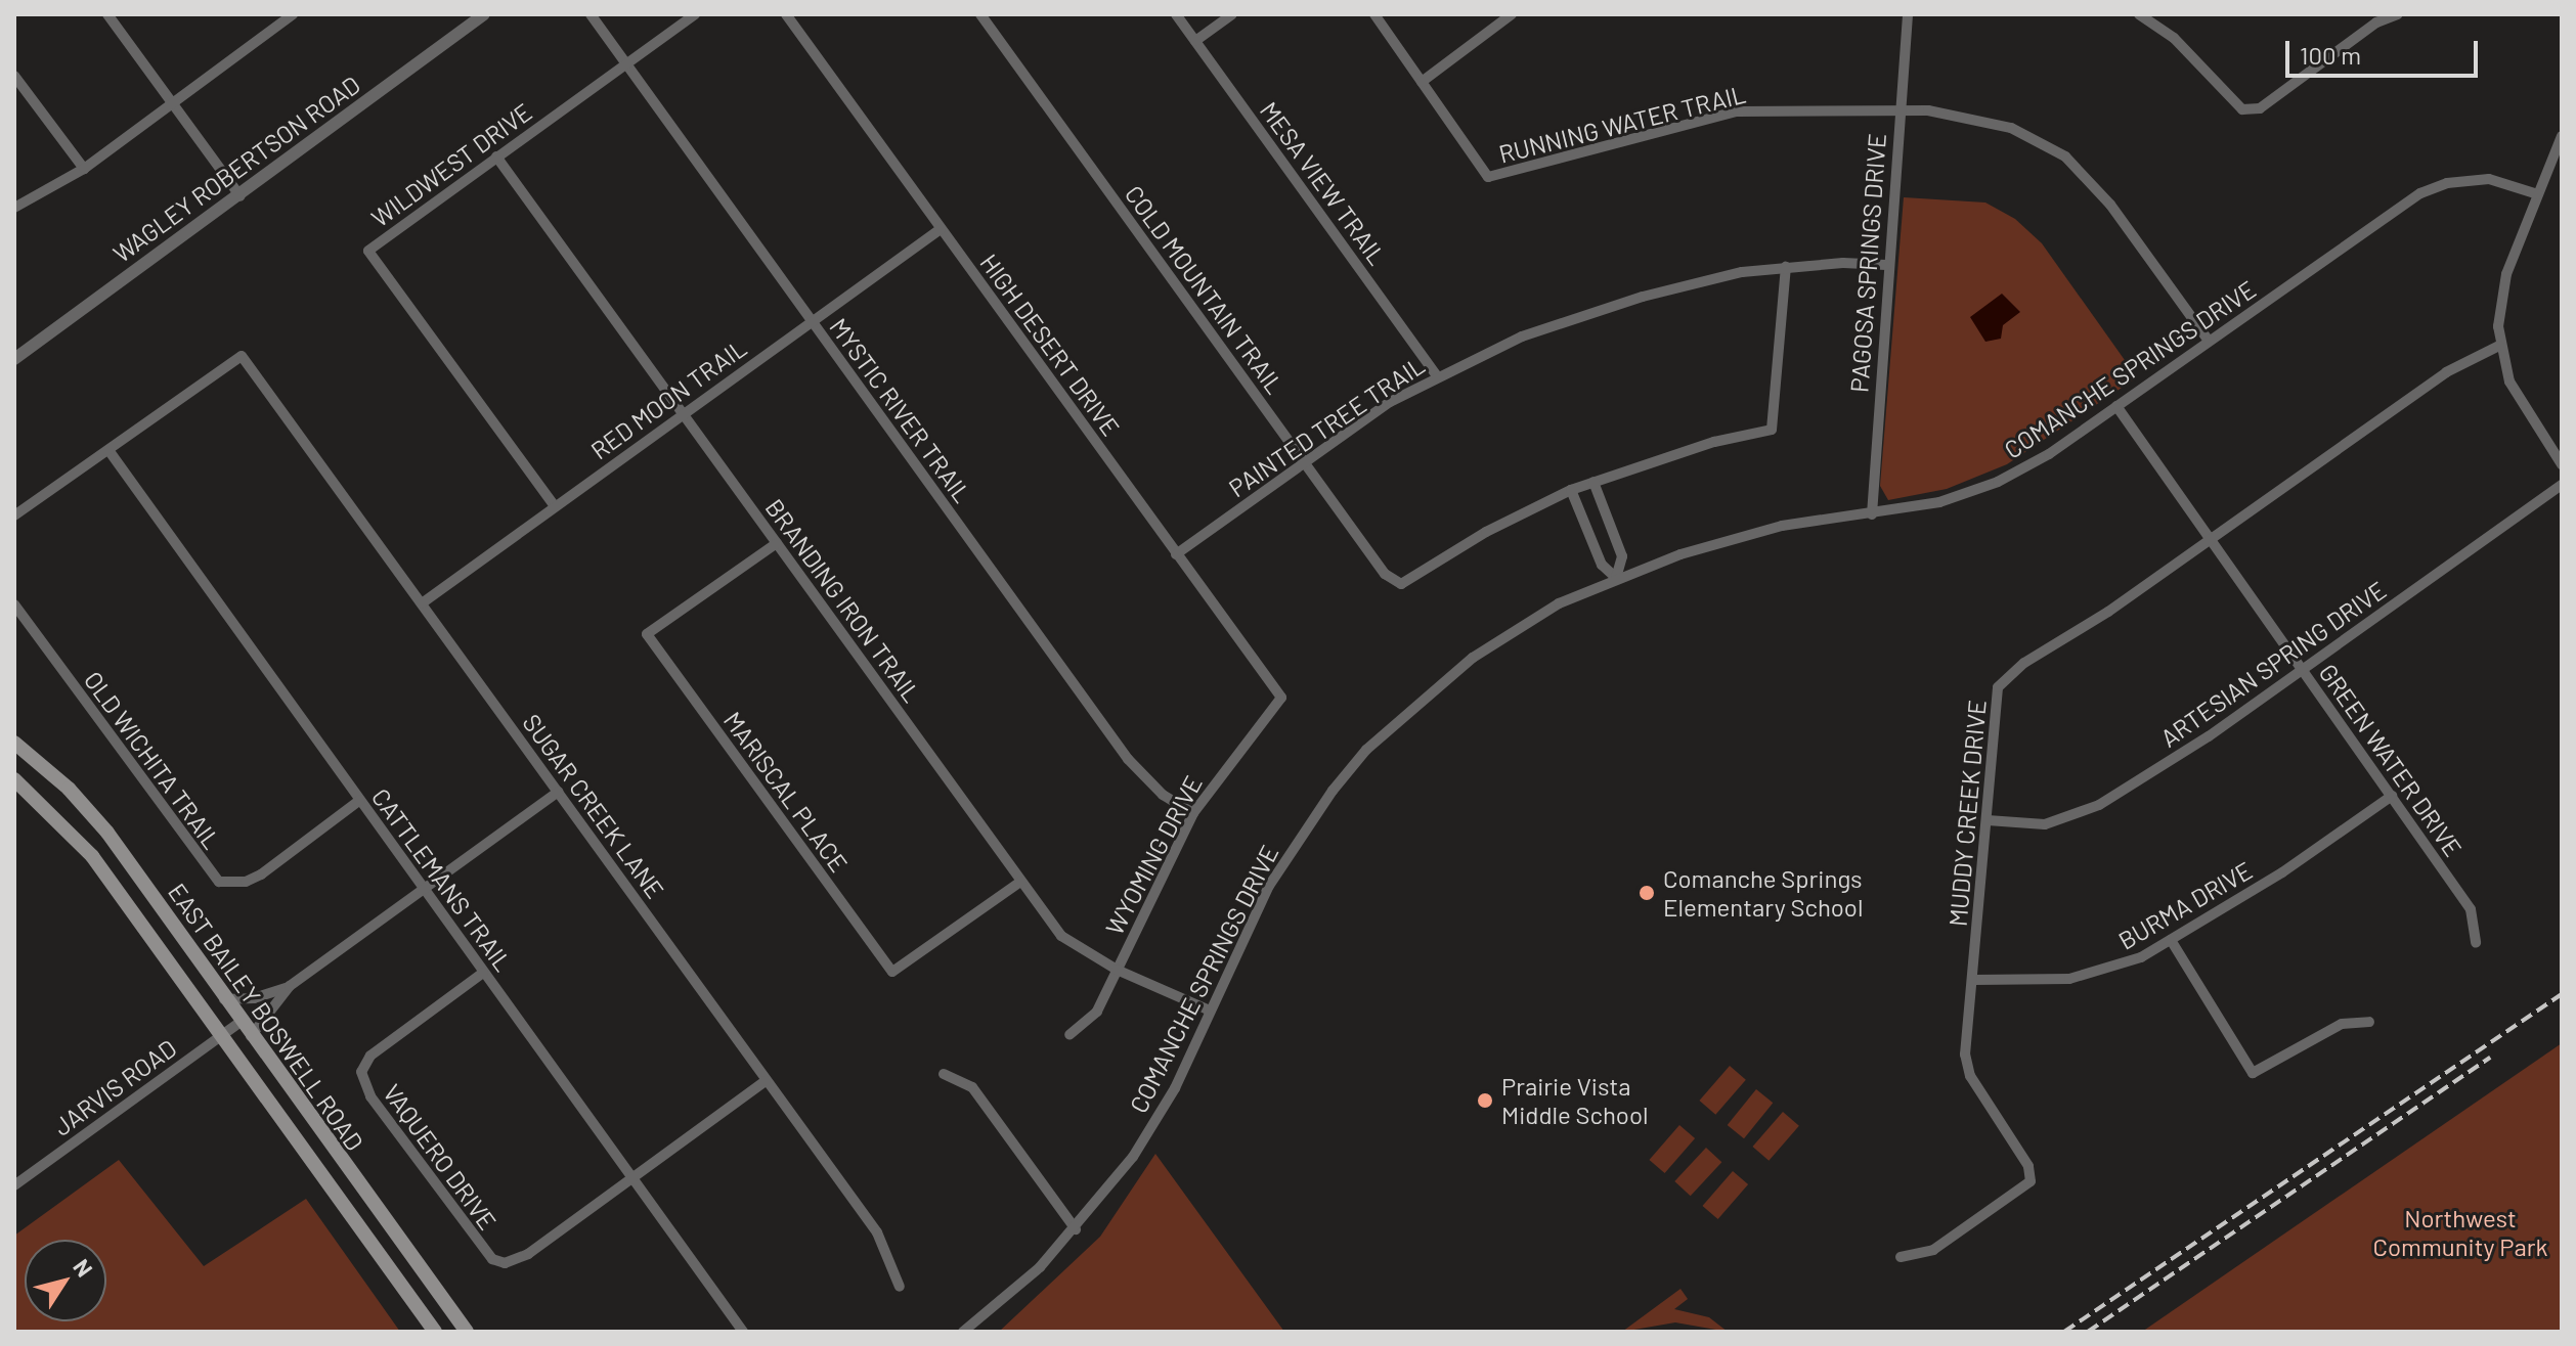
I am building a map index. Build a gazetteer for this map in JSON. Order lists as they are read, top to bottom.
{
  "streets": {
    "main road": ["EAST BAILEY BOSWELL ROAD"],
    "street": [
      "RUNNING WATER TRAIL",
      "WILDWEST DRIVE",
      "WAGLEY ROBERTSON ROAD",
      "MESA VIEW TRAIL",
      "PAGOSA SPRINGS DRIVE",
      "COLD MOUNTAIN TRAIL",
      "HIGH DESERT DRIVE",
      "COMANCHE SPRINGS DRIVE",
      "RED MOON TRAIL",
      "MYSTIC RIVER TRAIL",
      "PAINTED TREE TRAIL",
      "BRANDING IRON TRAIL",
      "ARTESIAN SPRING DRIVE",
      "OLD WICHITA TRAIL",
      "GREEN WATER DRIVE",
      "MARISCAL PLACE",
      "SUGAR CREEK LANE",
      "MUDDY CREEK DRIVE",
      "WYOMING DRIVE",
      "CATTLEMANS TRAIL",
      "BURMA DRIVE",
      "JARVIS ROAD",
      "VAQUERO DRIVE"
    ]
  },
  "crossings": [
    ["RUNNING WATER TRAIL", "PAGOSA SPRINGS DRIVE"],
    ["RUNNING WATER TRAIL", "COMANCHE SPRINGS DRIVE"],
    ["WILDWEST DRIVE", "RED MOON TRAIL"],
    ["WILDWEST DRIVE", "MYSTIC RIVER TRAIL"],
    ["WILDWEST DRIVE", "BRANDING IRON TRAIL"],
    ["MESA VIEW TRAIL", "PAINTED TREE TRAIL"],
    ["PAGOSA SPRINGS DRIVE", "COMANCHE SPRINGS DRIVE"],
    ["PAGOSA SPRINGS DRIVE", "PAINTED TREE TRAIL"],
    ["COLD MOUNTAIN TRAIL", "PAINTED TREE TRAIL"],
    ["HIGH DESERT DRIVE", "RED MOON TRAIL"],
    ["HIGH DESERT DRIVE", "PAINTED TREE TRAIL"],
    ["HIGH DESERT DRIVE", "WYOMING DRIVE"],
    ["COMANCHE SPRINGS DRIVE", "BRANDING IRON TRAIL"],
    ["COMANCHE SPRINGS DRIVE", "GREEN WATER DRIVE"],
    ["RED MOON TRAIL", "MYSTIC RIVER TRAIL"],
    ["RED MOON TRAIL", "BRANDING IRON TRAIL"],
    ["RED MOON TRAIL", "SUGAR CREEK LANE"],
    ["MYSTIC RIVER TRAIL", "WYOMING DRIVE"],
    ["BRANDING IRON TRAIL", "MARISCAL PLACE"],
    ["BRANDING IRON TRAIL", "WYOMING DRIVE"],
    ["ARTESIAN SPRING DRIVE", "GREEN WATER DRIVE"],
    ["ARTESIAN SPRING DRIVE", "MUDDY CREEK DRIVE"],
    ["OLD WICHITA TRAIL", "CATTLEMANS TRAIL"],
    ["GREEN WATER DRIVE", "MUDDY CREEK DRIVE"],
    ["GREEN WATER DRIVE", "BURMA DRIVE"],
    ["SUGAR CREEK LANE", "CATTLEMANS TRAIL"],
    ["MUDDY CREEK DRIVE", "BURMA DRIVE"],
    ["CATTLEMANS TRAIL", "VAQUERO DRIVE"],
    ["EAST BAILEY BOSWELL ROAD", "JARVIS ROAD"]
  ],
  "parks": ["Northwest Community Park"],
  "places": ["Comanche Springs Elementary School", "Prairie Vista Middle School"],
  "scale_bar": "100 m",
  "north": "top right"
}
